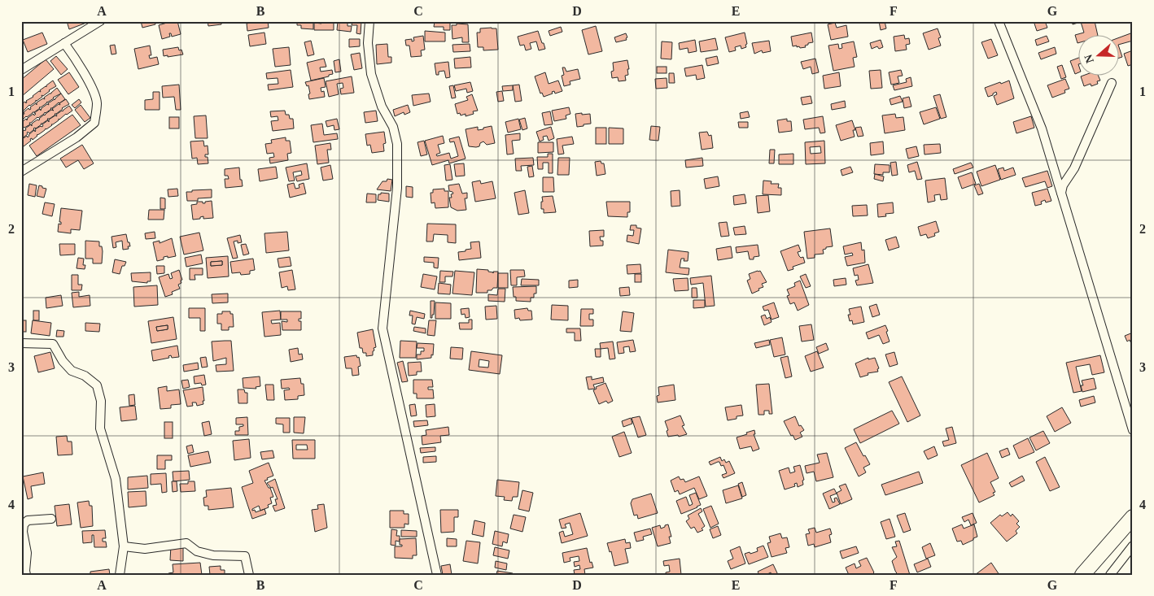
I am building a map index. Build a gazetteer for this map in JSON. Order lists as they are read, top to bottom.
{
  "north": "left",
  "grid": {
    "columns": [
      "A",
      "B",
      "C",
      "D",
      "E",
      "F",
      "G"
    ],
    "rows": [
      "1",
      "2",
      "3",
      "4"
    ]
  }
}
